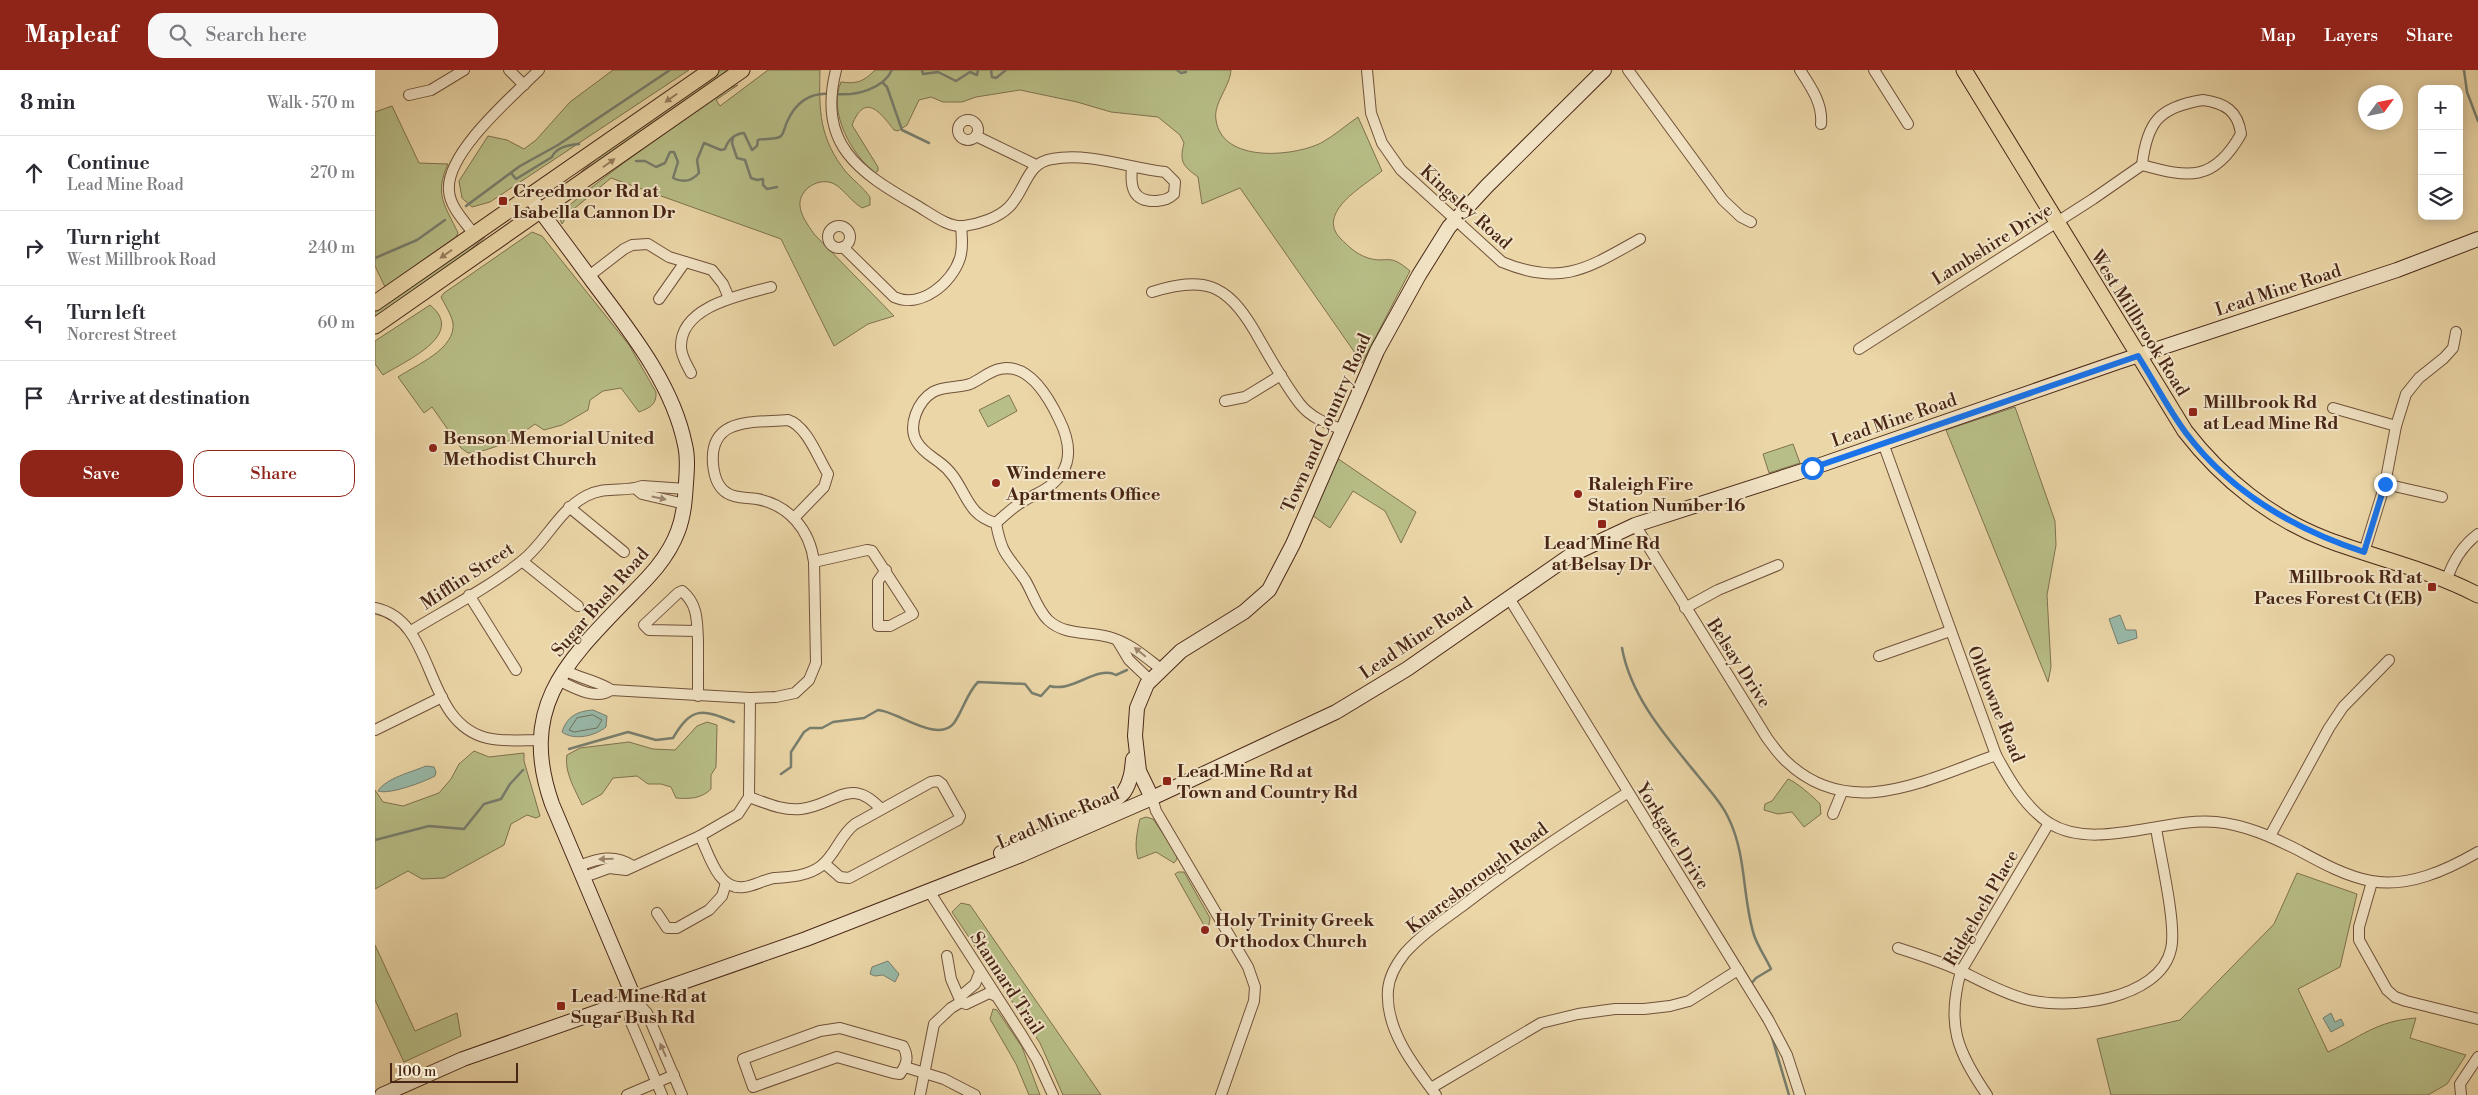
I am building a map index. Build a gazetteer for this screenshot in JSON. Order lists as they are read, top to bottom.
{
  "streets": {
    "main road": [
      "Lead Mine Road",
      "West Millbrook Road",
      "Town and Country Road",
      "Sugar Bush Road"
    ],
    "street": [
      "Kingsley Road",
      "Lambshire Drive",
      "Mifflin Street",
      "Belsay Drive",
      "Oldtowne Road",
      "Yorkgate Drive",
      "Knaresborough Road",
      "Ridgeloch Place",
      "Stannard Trail"
    ]
  },
  "crossings": [
    ["Kingsley Road", "Town and Country Road"],
    ["Lambshire Drive", "West Millbrook Road"],
    ["Lead Mine Road", "West Millbrook Road"],
    ["Lead Mine Road", "Town and Country Road"],
    ["Lead Mine Road", "Sugar Bush Road"],
    ["Lead Mine Road", "Belsay Drive"],
    ["Lead Mine Road", "Oldtowne Road"],
    ["Lead Mine Road", "Yorkgate Drive"],
    ["Lead Mine Road", "Stannard Trail"],
    ["Mifflin Street", "Sugar Bush Road"],
    ["Belsay Drive", "Oldtowne Road"],
    ["Oldtowne Road", "Ridgeloch Place"],
    ["Yorkgate Drive", "Knaresborough Road"]
  ],
  "places": {
    "transit": [
      "Creedmoor Rd at Isabella Cannon Dr",
      "Millbrook Rd at Lead Mine Rd",
      "Lead Mine Rd at Belsay Dr",
      "Millbrook Rd at Paces Forest Ct (EB)",
      "Lead Mine Rd at Town and Country Rd",
      "Lead Mine Rd at Sugar Bush Rd"
    ],
    "other": [
      "Benson Memorial United Methodist Church",
      "Windemere Apartments Office",
      "Raleigh Fire Station Number 16",
      "Holy Trinity Greek Orthodox Church"
    ]
  },
  "scale_bar": "100 m",
  "north": "top right",
  "page": {
    "header": "Mapleaf",
    "search": "Search here",
    "nav": ["Map", "Layers", "Share"],
    "heading": ["8 min", "Walk · 570 m"],
    "map_buttons": ["+", "−"],
    "list": [
      ["Continue", "Lead Mine Road", "270 m"],
      ["Turn right", "West Millbrook Road", "240 m"],
      ["Turn left", "Norcrest Street", "60 m"],
      "Arrive at destination"
    ],
    "buttons": ["Save", "Share"],
    "scale": "100 m"
  }
}
